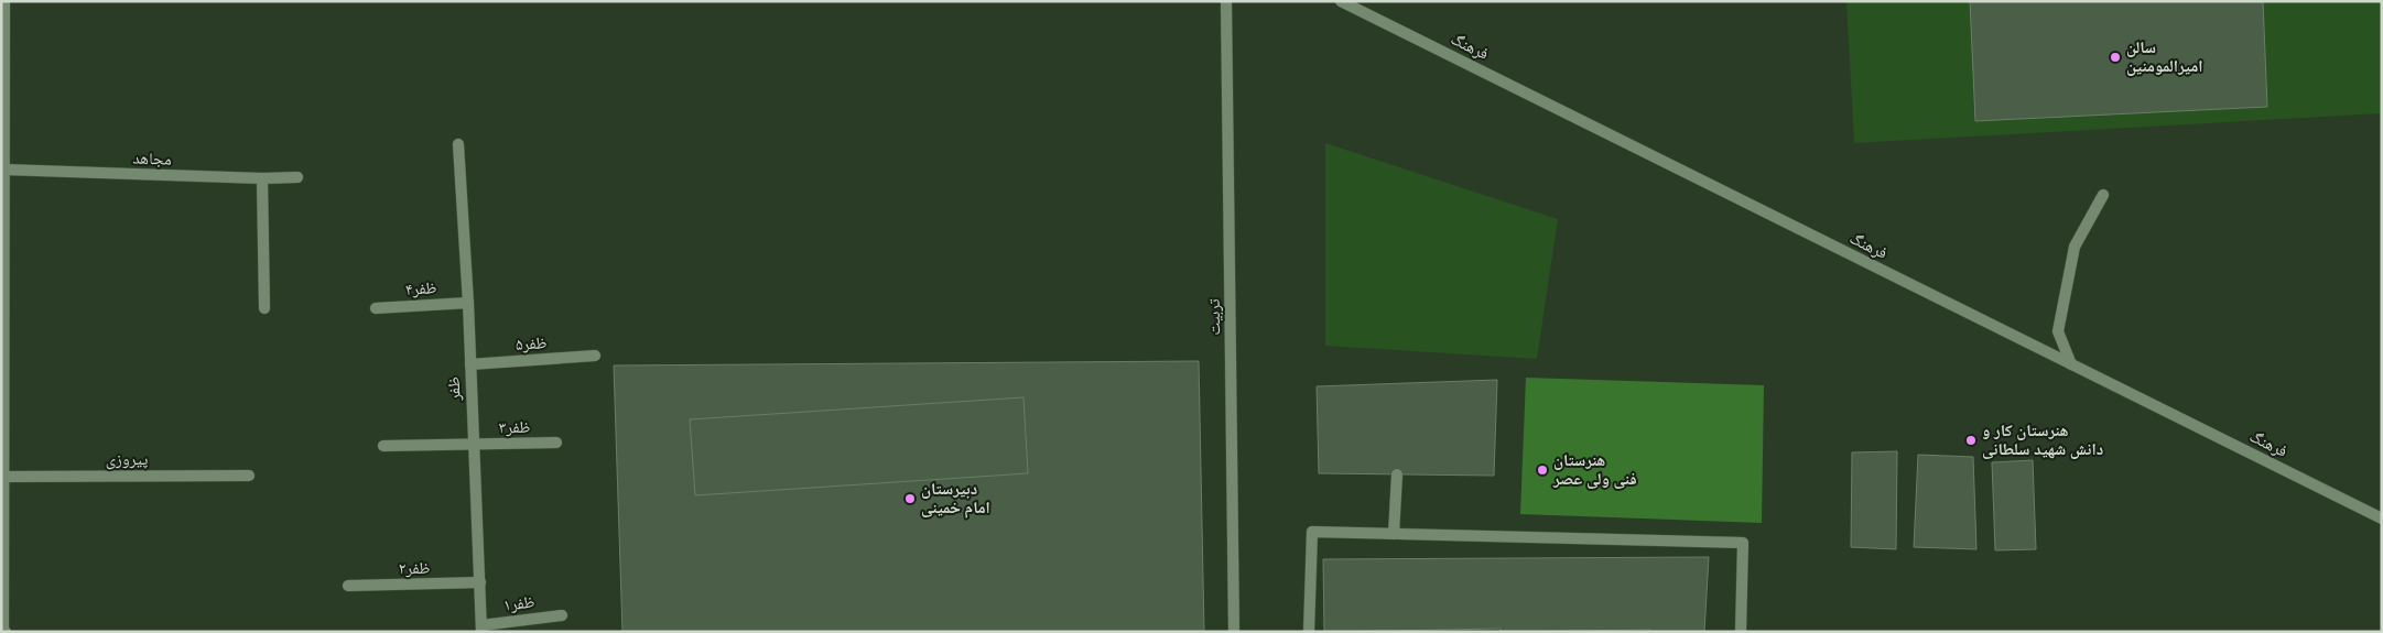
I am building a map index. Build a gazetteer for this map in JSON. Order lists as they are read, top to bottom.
{
  "streets": {
    "street": [
      "فرهنگ",
      "مجاهد",
      "ظفر۴",
      "تربیت",
      "ظفر۵",
      "ظفر",
      "ظفر۳",
      "پیروزی",
      "ظفر۲",
      "ظفر۱"
    ]
  },
  "crossings": [
    ["ظفر۴", "ظفر"],
    ["ظفر۵", "ظفر"],
    ["ظفر", "ظفر۳"],
    ["ظفر", "ظفر۲"],
    ["ظفر", "ظفر۱"]
  ],
  "places": [
    "سالن امیرالمومنین",
    "هنرستان کار و دانش شهید سلطانی",
    "هنرستان فنی ولی عصر",
    "دبیرستان امام خمینی"
  ]
}
